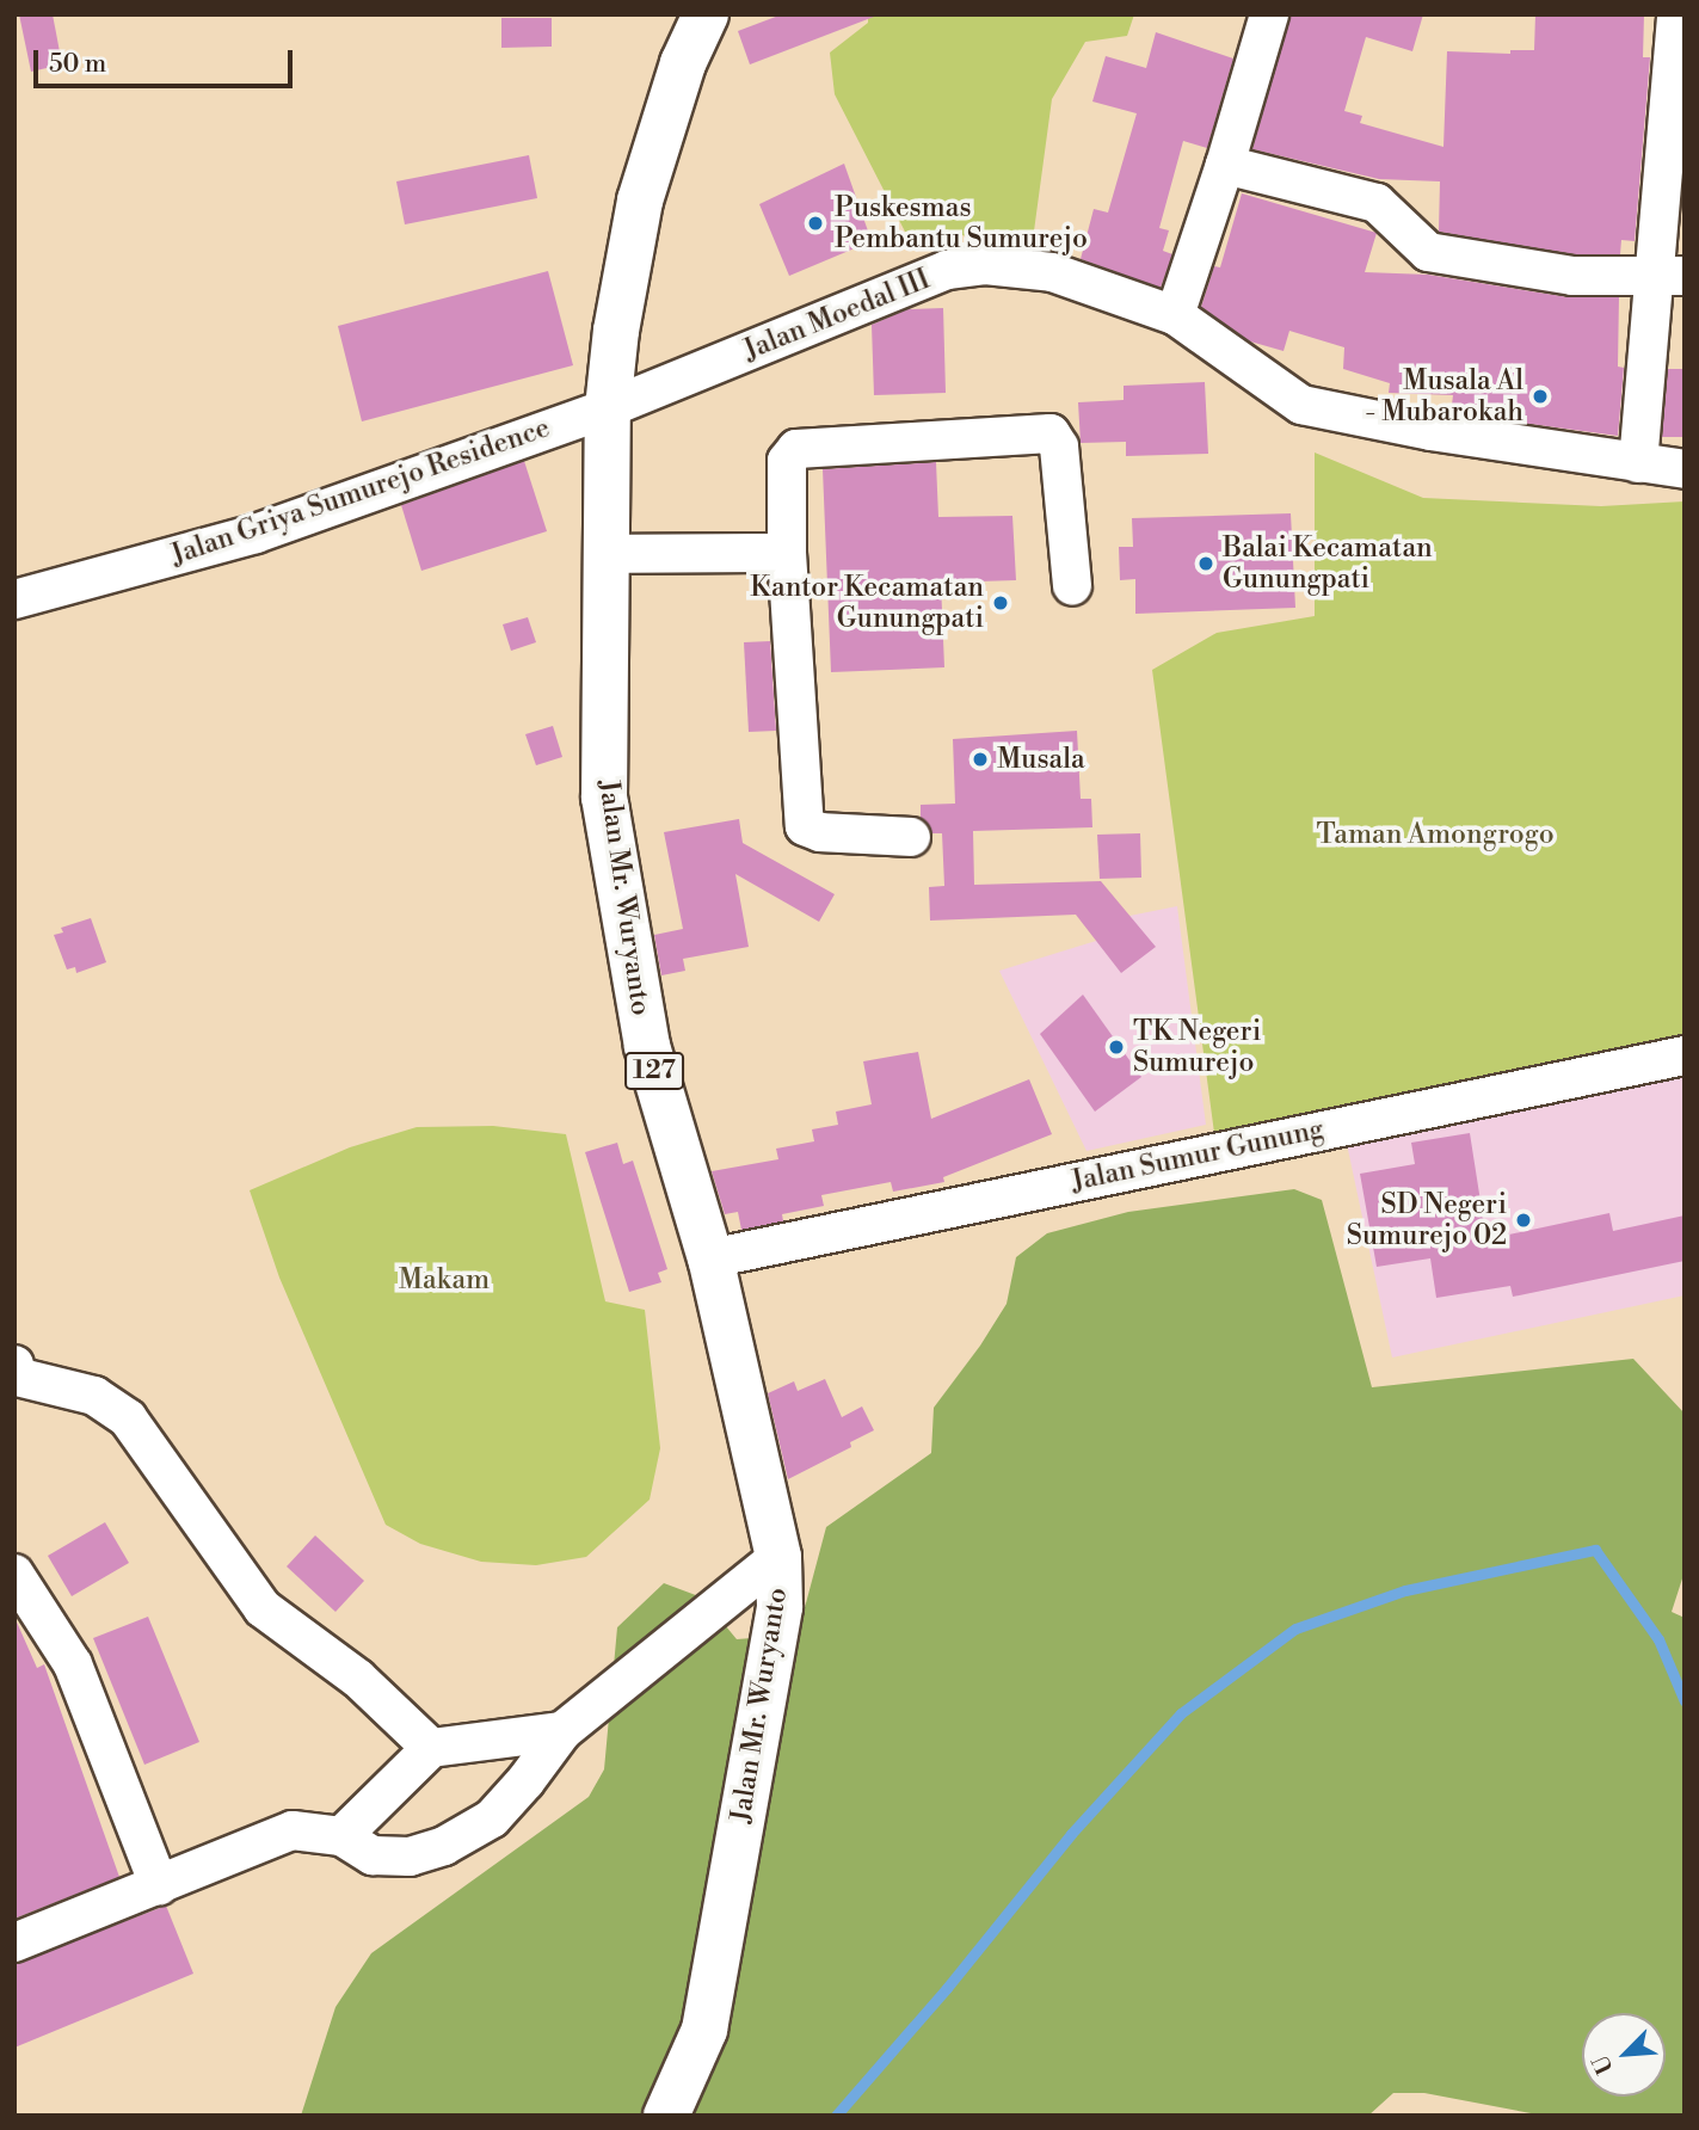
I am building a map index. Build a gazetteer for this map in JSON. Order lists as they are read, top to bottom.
{
  "streets": {
    "main road": ["Jalan Mr. Wuryanto", "127"],
    "street": ["Jalan Moedal III", "Jalan Griya Sumurejo Residence", "Jalan Sumur Gunung"]
  },
  "crossings": [
    ["Jalan Moedal III", "Jalan Griya Sumurejo Residence"],
    ["Jalan Moedal III", "Jalan Mr. Wuryanto"],
    ["Jalan Griya Sumurejo Residence", "Jalan Mr. Wuryanto"],
    ["Jalan Mr. Wuryanto", "Jalan Sumur Gunung"]
  ],
  "parks": ["Taman Amongrogo", "Makam"],
  "places": [
    "Puskesmas Pembantu Sumurejo",
    "Musala Al - Mubarokah",
    "Balai Kecamatan Gunungpati",
    "Kantor Kecamatan Gunungpati",
    "Musala",
    "TK Negeri Sumurejo",
    "SD Negeri Sumurejo 02"
  ],
  "scale_bar": "50 m",
  "north": "bottom left"
}
